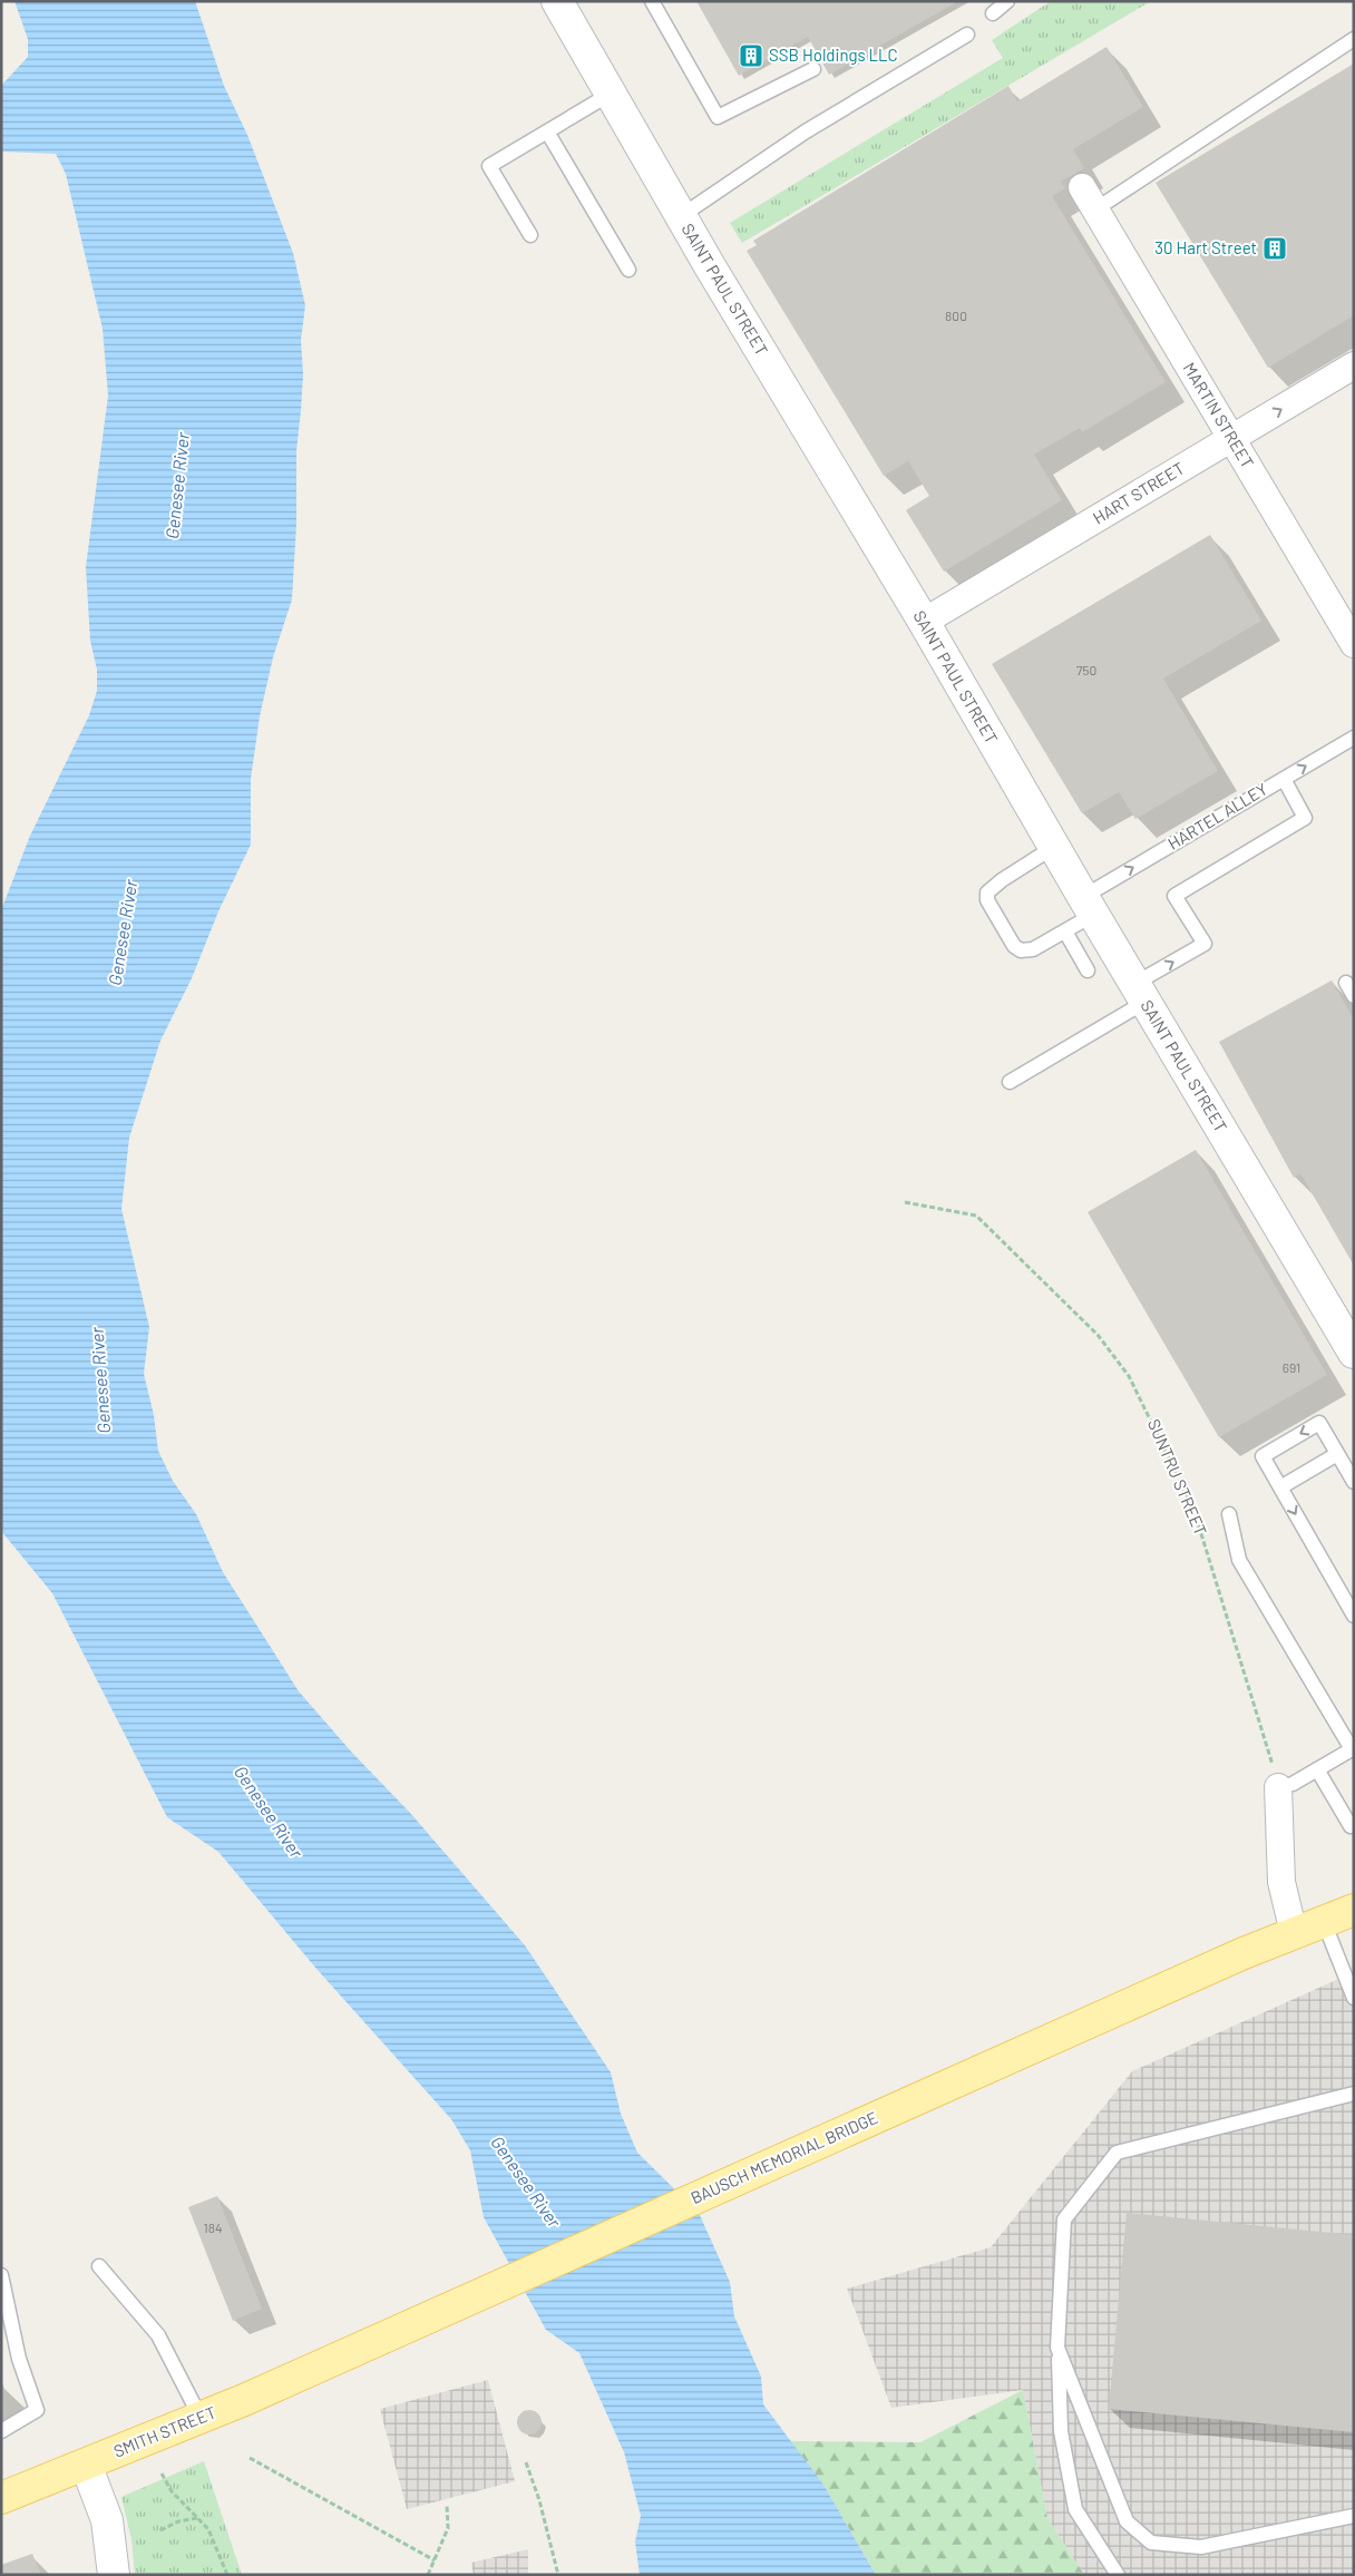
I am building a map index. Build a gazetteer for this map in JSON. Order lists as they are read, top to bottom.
{
  "streets": {
    "main road": ["SAINT PAUL STREET", "BAUSCH MEMORIAL BRIDGE", "SMITH STREET"],
    "street": ["MARTIN STREET", "HART STREET"],
    "lane": ["HARTEL ALLEY"],
    "path": ["SUNTRU STREET"]
  },
  "crossings": [
    ["SAINT PAUL STREET", "HART STREET"],
    ["SAINT PAUL STREET", "HARTEL ALLEY"],
    ["MARTIN STREET", "HART STREET"],
    ["BAUSCH MEMORIAL BRIDGE", "SMITH STREET"]
  ],
  "one_way": ["HARTEL ALLEY"],
  "water": ["Genesee River"],
  "places": {
    "building": ["SSB Holdings LLC", "30 Hart Street"]
  },
  "house_numbers": [
    "800",
    "750",
    "691",
    "184"
  ]
}
